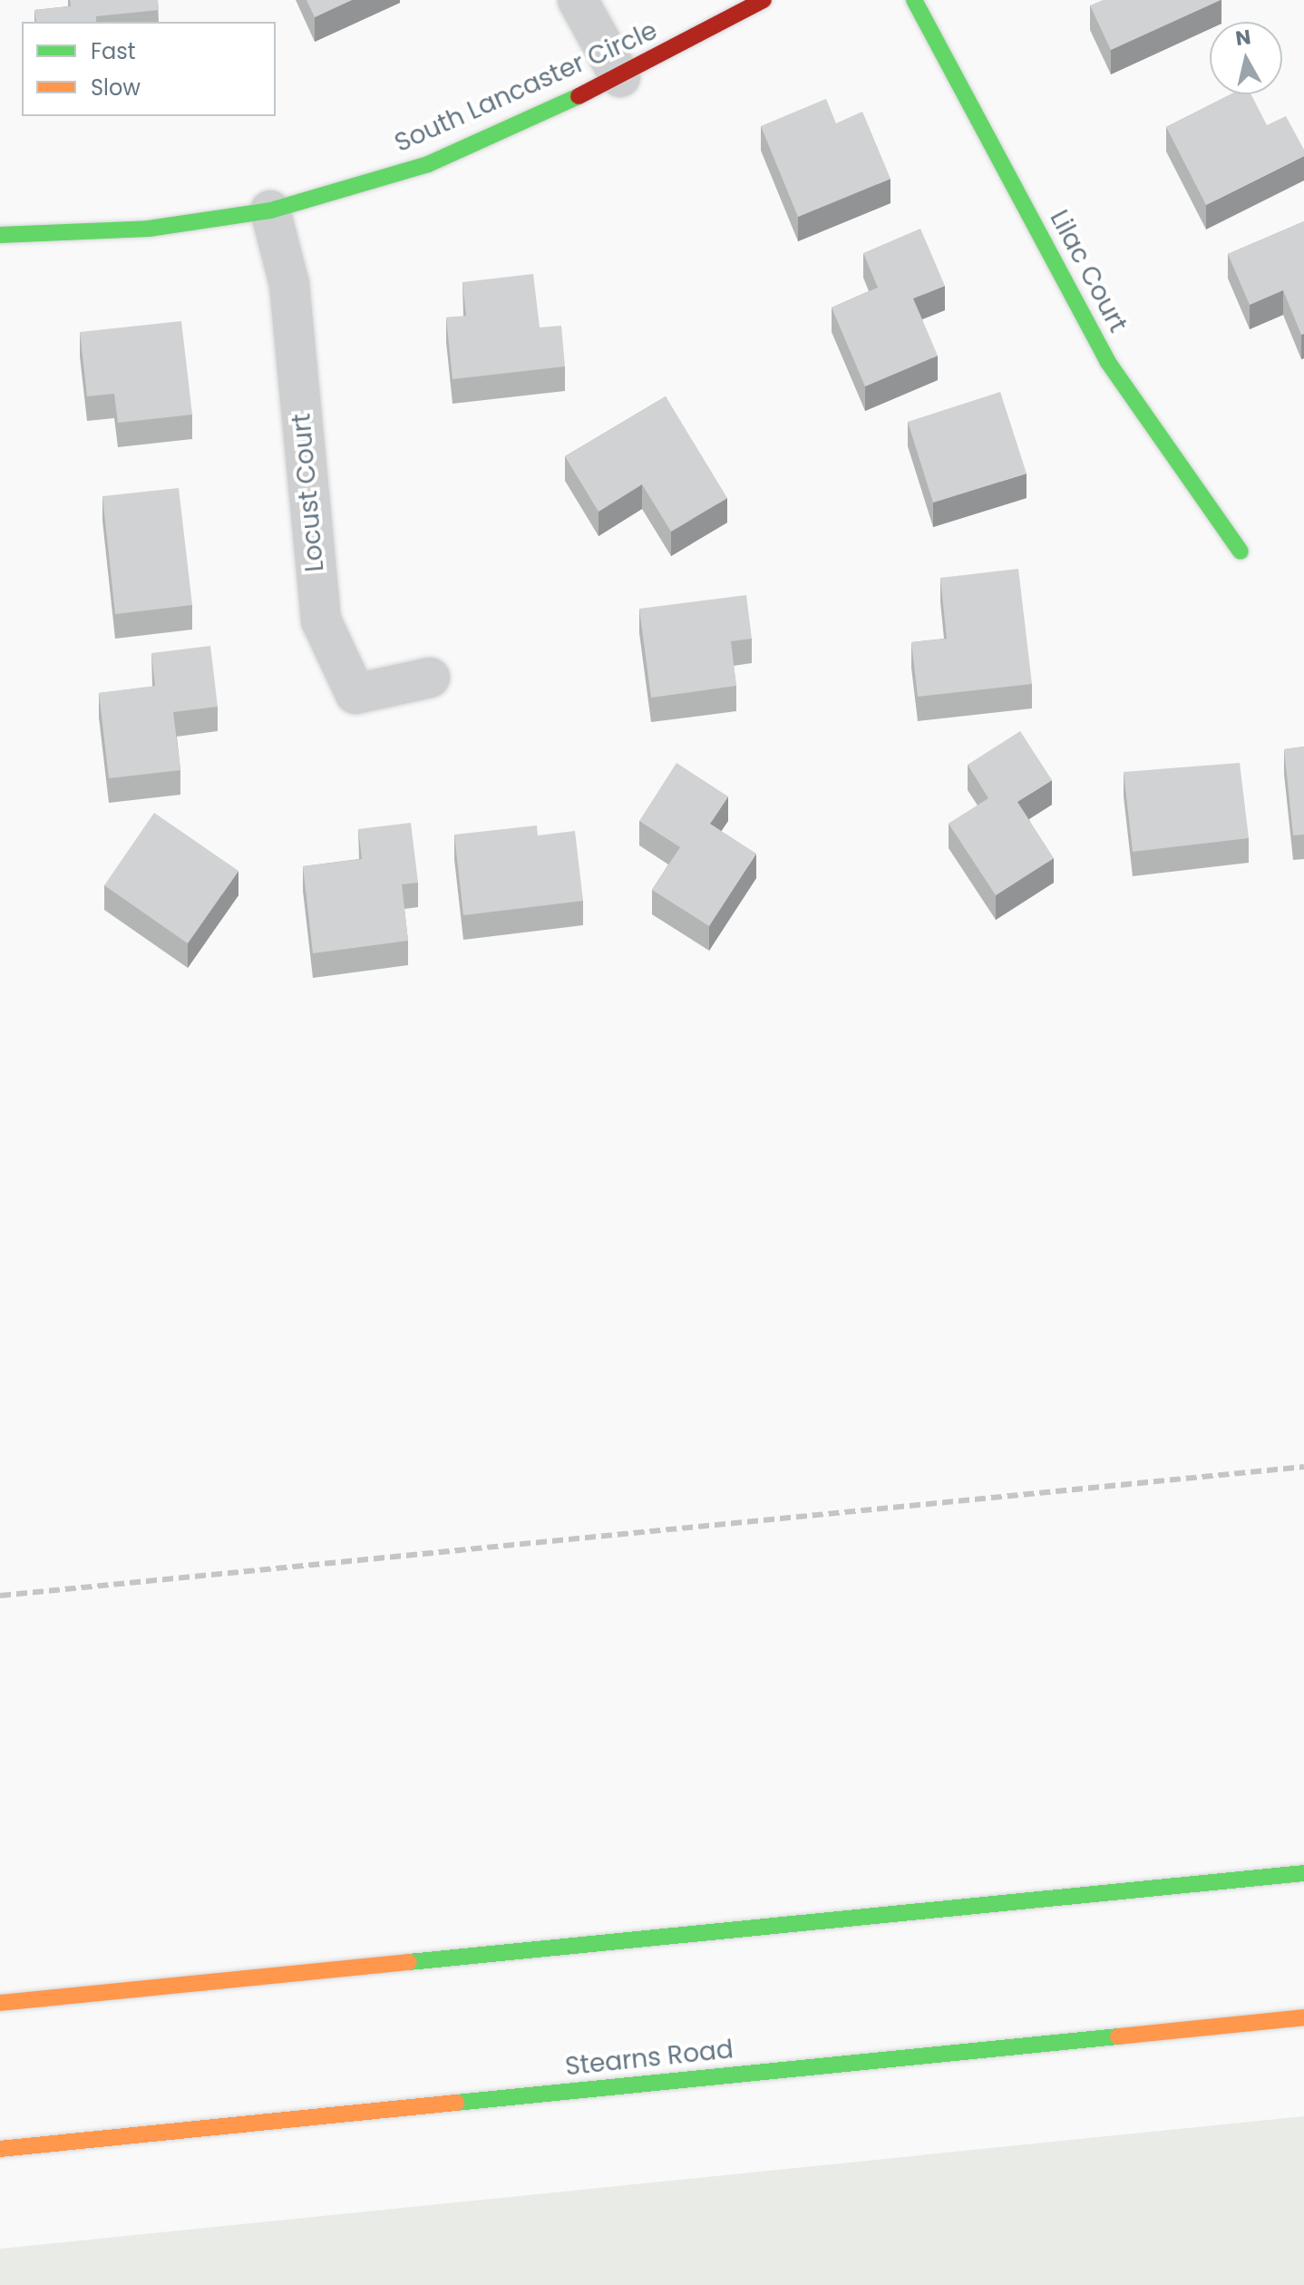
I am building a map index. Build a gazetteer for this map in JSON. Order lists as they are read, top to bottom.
{
  "streets": {
    "main road": ["South Lancaster Circle", "Lilac Court", "Stearns Road"],
    "street": ["Locust Court"]
  },
  "crossings": [
    ["South Lancaster Circle", "Locust Court"]
  ],
  "legend": ["Fast", "Slow"],
  "north": "top"
}
